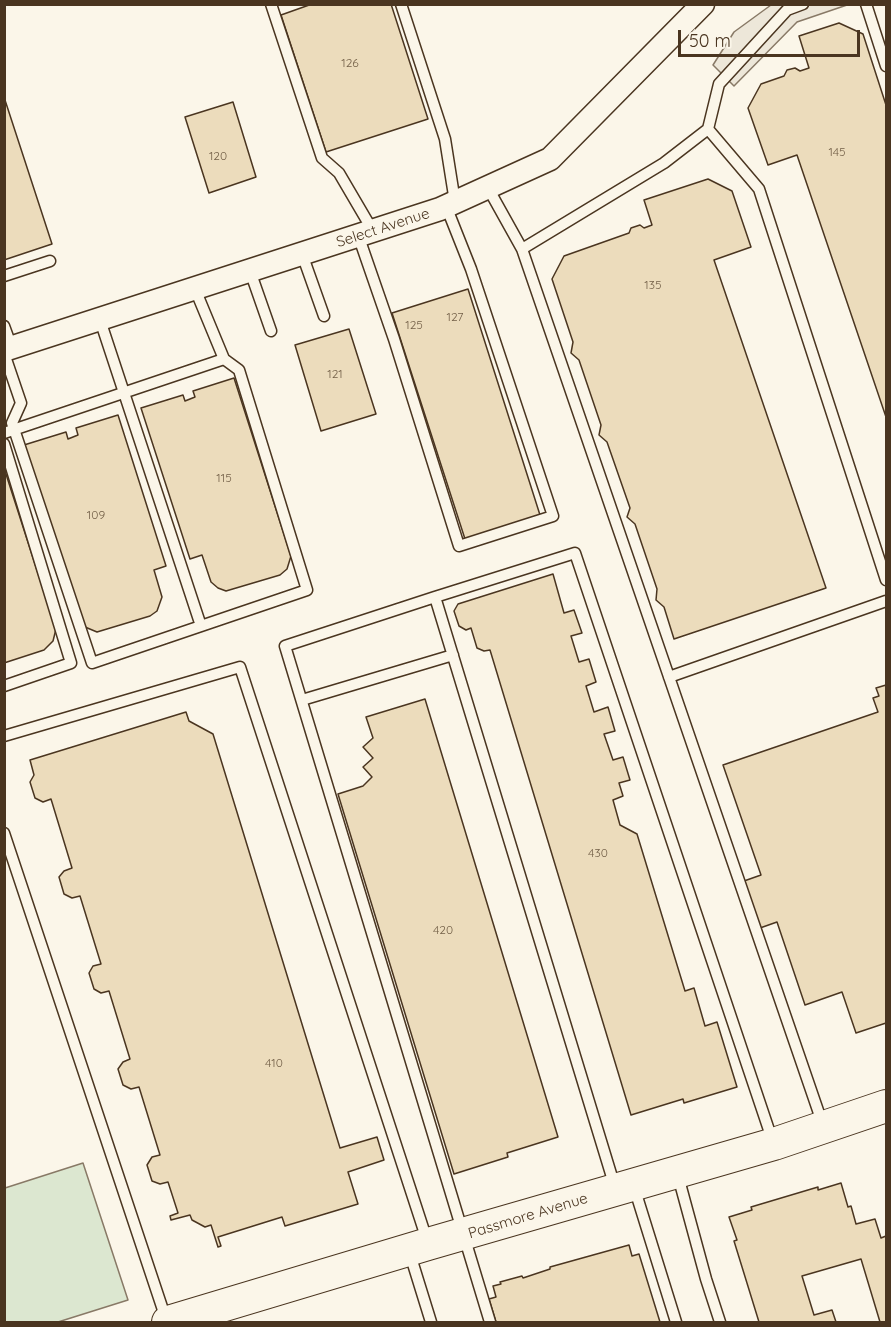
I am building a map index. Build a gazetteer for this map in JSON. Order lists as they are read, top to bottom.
{
  "streets": {
    "street": ["Select Avenue", "Passmore Avenue"]
  },
  "house_numbers": [
    "126",
    "145",
    "120",
    "135",
    "127",
    "125",
    "121",
    "115",
    "109",
    "430",
    "420",
    "410"
  ],
  "scale_bar": "50 m"
}
